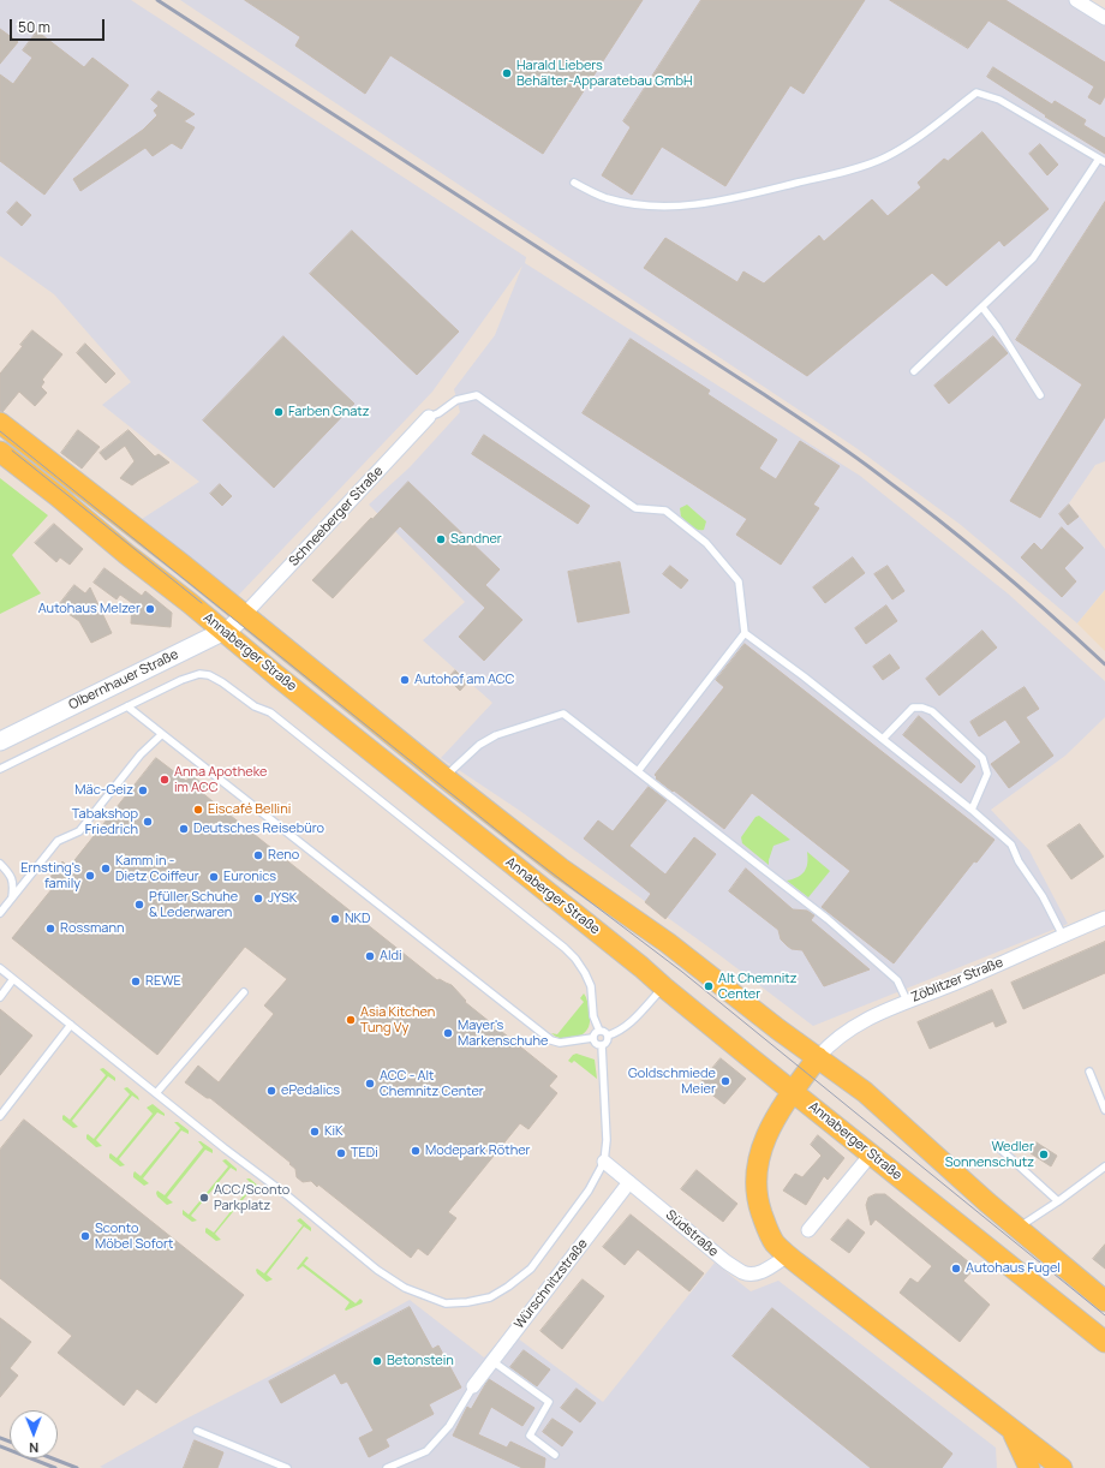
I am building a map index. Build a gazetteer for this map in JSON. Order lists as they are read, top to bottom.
{
  "streets": {
    "main road": ["Annaberger Straße"],
    "street": [
      "Schneeberger Straße",
      "Olbernhauer Straße",
      "Zöblitzer Straße",
      "Südstraße",
      "Würschnitzstraße"
    ]
  },
  "crossings": [
    ["Schneeberger Straße", "Annaberger Straße"],
    ["Schneeberger Straße", "Olbernhauer Straße"],
    ["Annaberger Straße", "Olbernhauer Straße"],
    ["Annaberger Straße", "Zöblitzer Straße"],
    ["Südstraße", "Würschnitzstraße"]
  ],
  "places": [
    "Harald Liebers Behälter-Apparatebau GmbH",
    "Farben Gnatz",
    "Sandner",
    "Autohaus Melzer",
    "Autohof am ACC",
    "Anna Apotheke im ACC",
    "Mäc-Geiz",
    "Eiscafé Bellini",
    "Tabakshop Friedrich",
    "Deutsches Reisebüro",
    "Reno",
    "Kamm in - Dietz Coiffeur",
    "Ernsting's family",
    "Euronics",
    "JYSK",
    "Pfüller Schuhe & Lederwaren",
    "NKD",
    "Rossmann",
    "Aldi",
    "REWE",
    "Alt Chemnitz Center",
    "Asia Kitchen Tung Vy",
    "Mayer's Markenschuhe",
    "Goldschmiede Meier",
    "ACC - Alt Chemnitz Center",
    "ePedalics",
    "KiK",
    "Modepark Röther",
    "TEDi",
    "Wedler Sonnenschutz",
    "ACC/Sconto Parkplatz",
    "Sconto Möbel Sofort",
    "Autohaus Fugel",
    "Betonstein"
  ],
  "scale_bar": "50 m",
  "north": "bottom"
}
